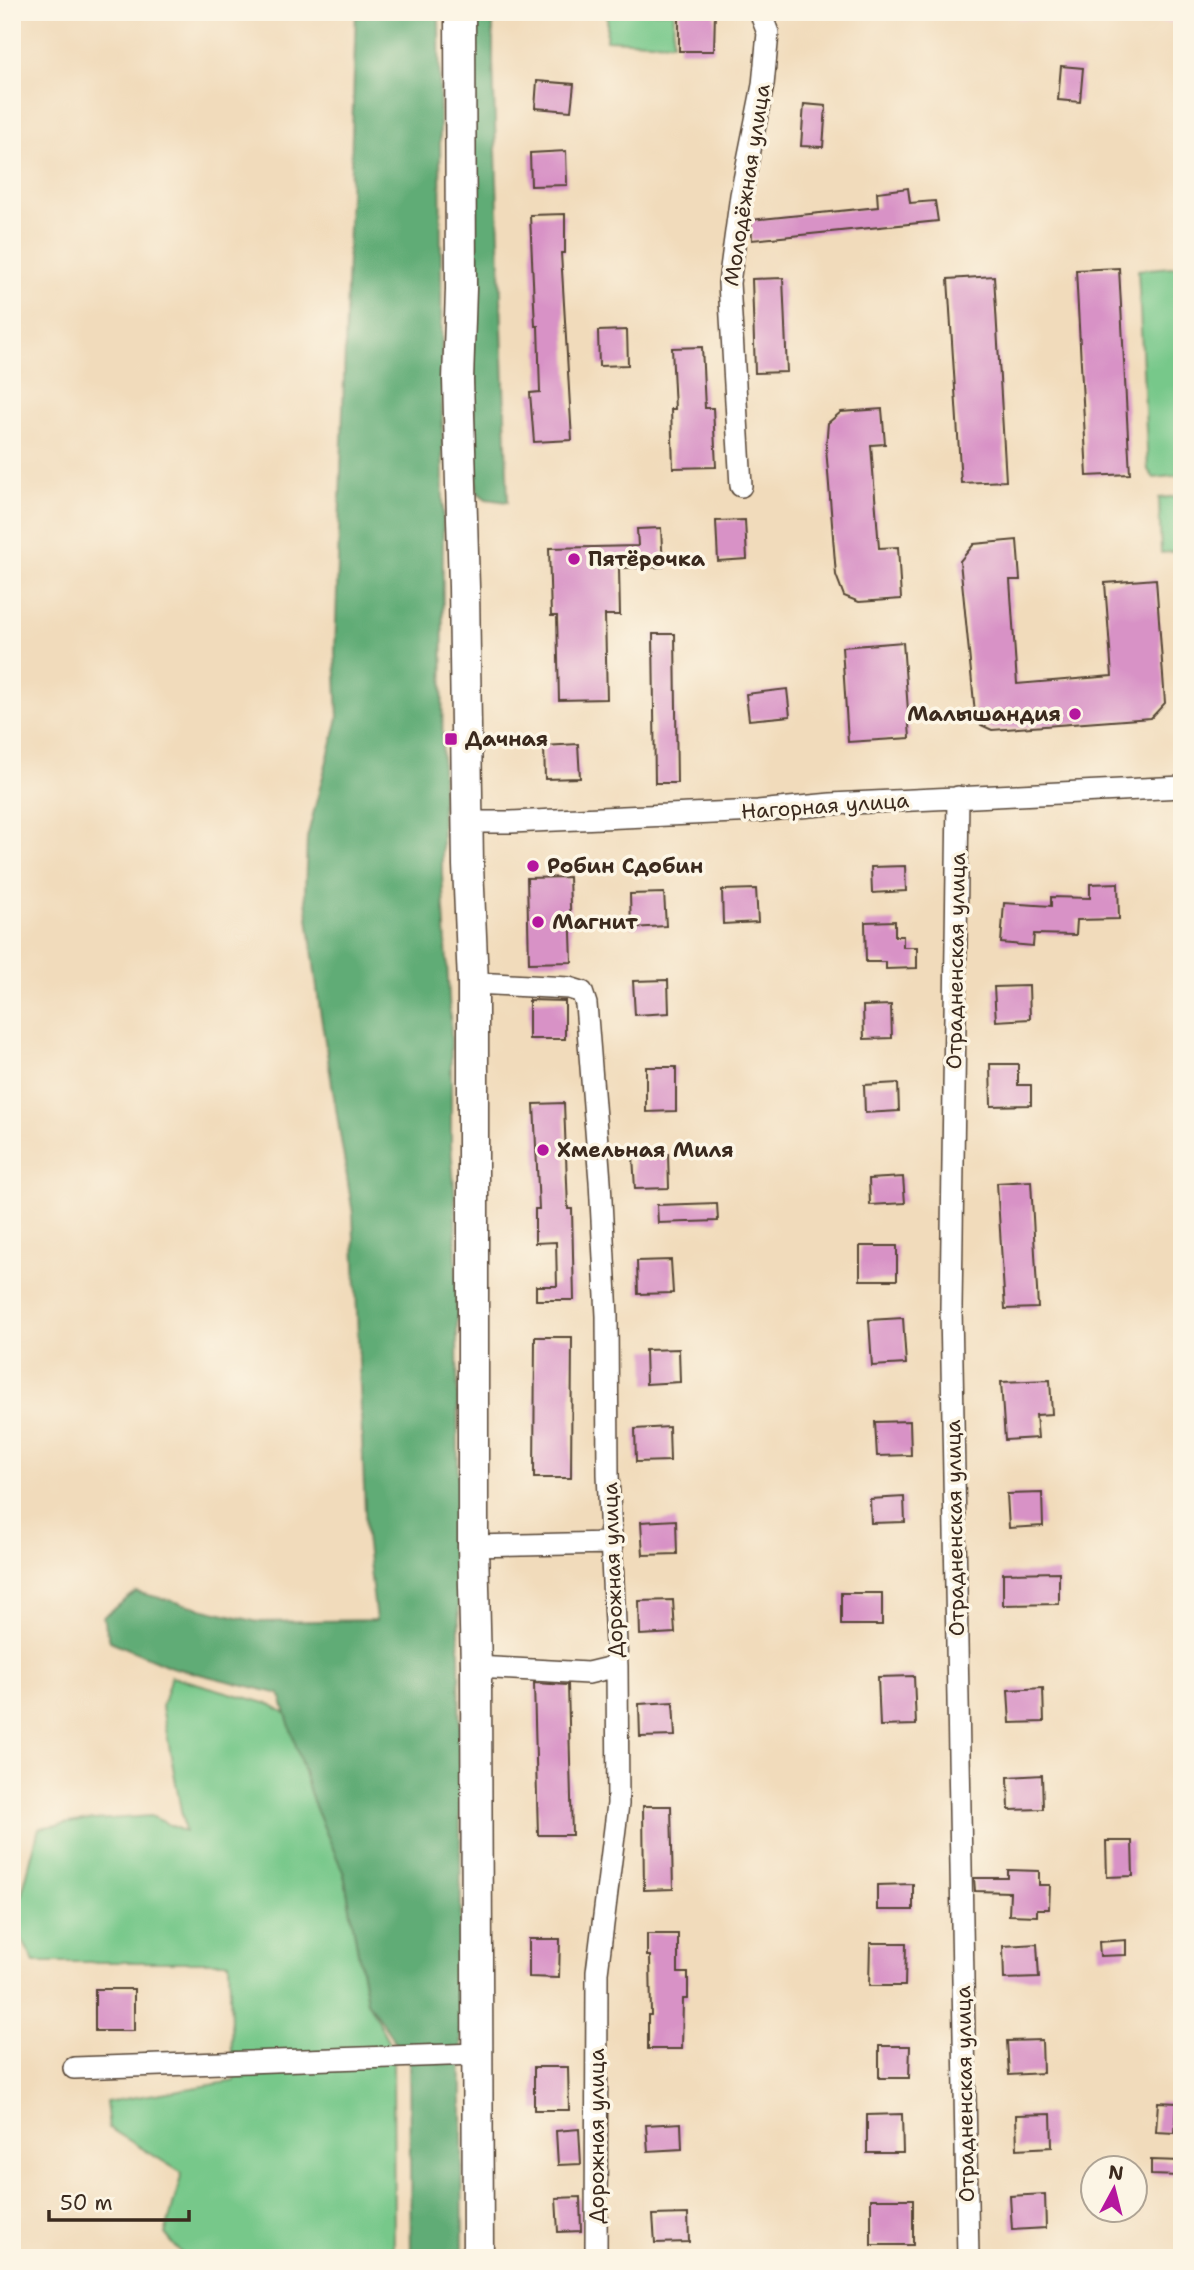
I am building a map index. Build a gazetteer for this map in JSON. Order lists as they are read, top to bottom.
{
  "streets": {
    "street": [
      "Молодёжная улица",
      "Нагорная улица",
      "Отрадненская улица",
      "Дорожная улица"
    ]
  },
  "crossings": [
    ["Нагорная улица", "Отрадненская улица"]
  ],
  "places": {
    "other": [
      "Пятёрочка",
      "Малышандия",
      "Робин Сдобин",
      "Магнит",
      "Хмельная Миля"
    ],
    "transit": ["Дачная"]
  },
  "scale_bar": "50 m",
  "north": "top"
}
